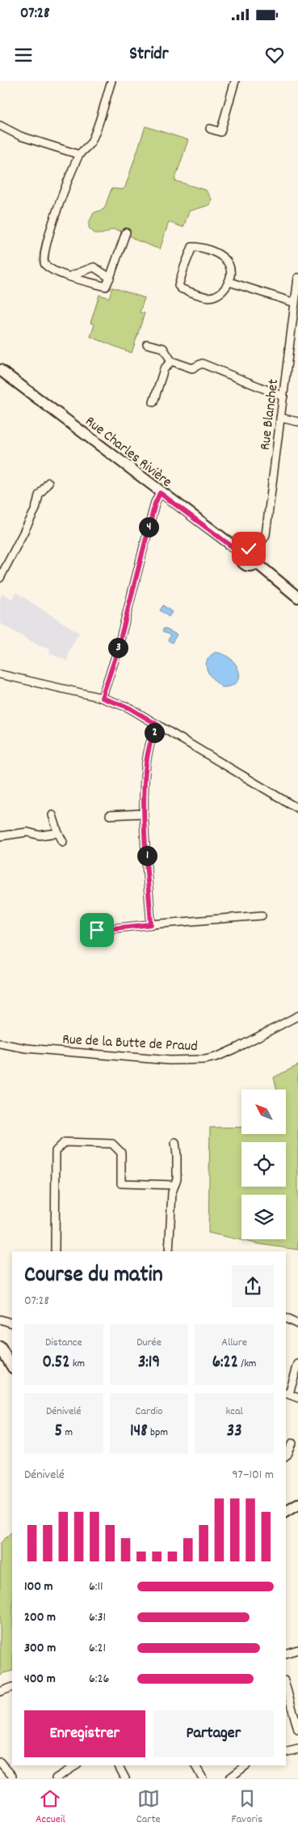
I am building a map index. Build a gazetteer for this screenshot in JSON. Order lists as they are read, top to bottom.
{
  "streets": {
    "main road": ["Rue Charles Rivière"],
    "street": ["Rue Blanchet", "Rue de la Butte de Praud"]
  },
  "crossings": [
    ["Rue Blanchet", "Rue Charles Rivière"]
  ],
  "north": "top left",
  "page": {
    "status": "07:28",
    "header": "Stridr",
    "pins": [
      "4",
      "3",
      "2",
      "1"
    ],
    "heading": ["Course du matin", "07:28"],
    "stats": [
      ["Distance", "0.52 km"],
      ["Durée", "3:19"],
      ["Allure", "6:22 /km"],
      ["Dénivelé", "5 m"],
      ["Cardio", "148 bpm"],
      ["kcal", "33"]
    ],
    "chart": ["Dénivelé", "97–101 m"],
    "list": [
      {
        "name": "100 m",
        "note": "6:11"
      },
      {
        "name": "200 m",
        "note": "6:31"
      },
      {
        "name": "300 m",
        "note": "6:21"
      },
      {
        "name": "400 m",
        "note": "6:26"
      }
    ],
    "buttons": ["Enregistrer", "Partager"],
    "tabs": ["Accueil", "Carte", "Favoris"]
  }
}
